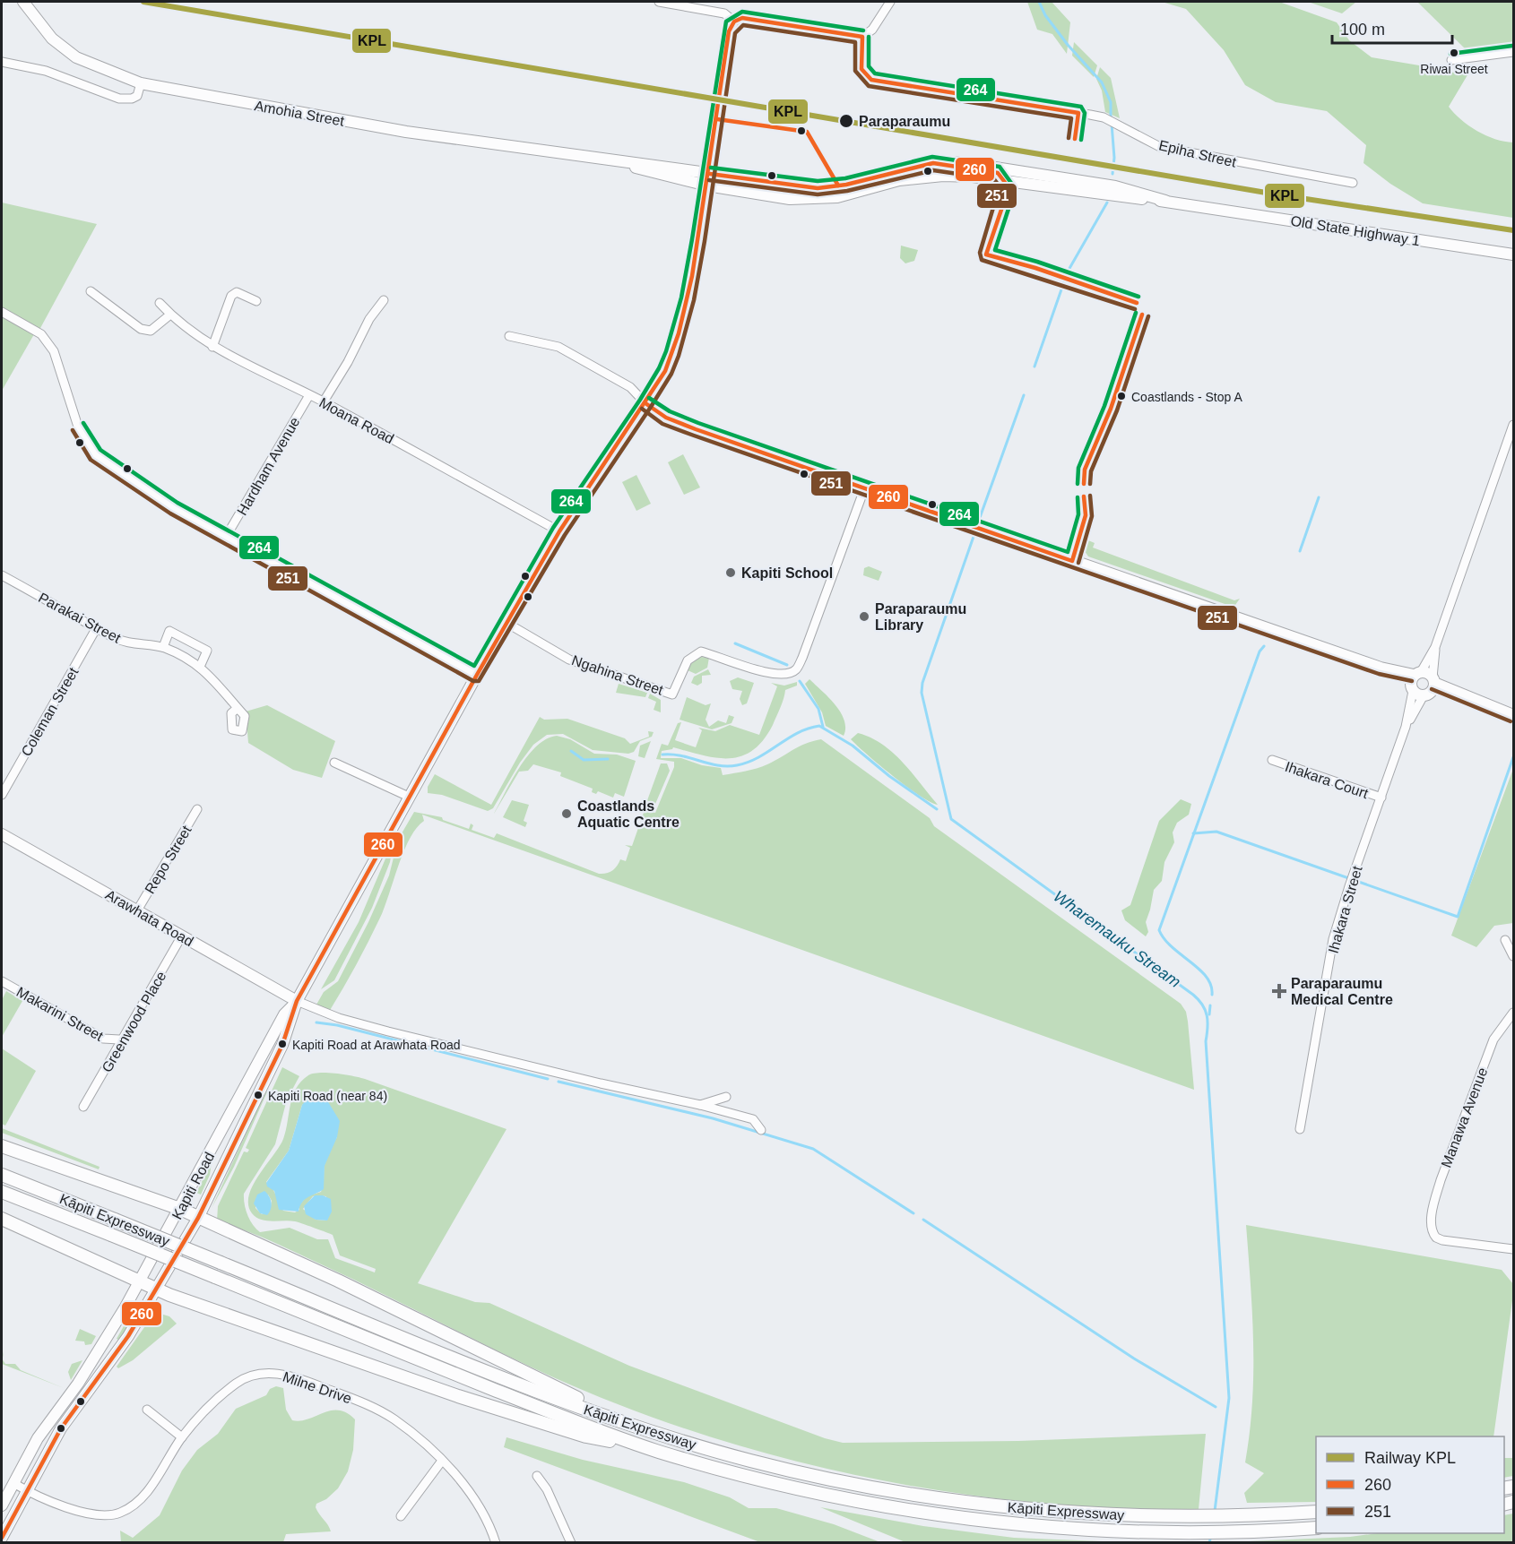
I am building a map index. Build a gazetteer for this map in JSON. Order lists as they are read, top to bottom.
{
  "streets": {
    "highway": ["Kāpiti Expressway"],
    "main road": [
      "Amohia Street",
      "Old State Highway 1",
      "Arawhata Road",
      "Kapiti Road"
    ],
    "street": [
      "Epiha Street",
      "Moana Road",
      "Hardham Avenue",
      "Parakai Street",
      "Ngahina Street",
      "Coleman Street",
      "Ihakara Court",
      "Repo Street",
      "Ihakara Street",
      "Makarini Street",
      "Greenwood Place",
      "Manawa Avenue",
      "Milne Drive"
    ]
  },
  "crossings": [
    ["Amohia Street", "Old State Highway 1"],
    ["Amohia Street", "Kapiti Road"],
    ["Moana Road", "Hardham Avenue"],
    ["Moana Road", "Kapiti Road"],
    ["Parakai Street", "Coleman Street"],
    ["Ngahina Street", "Kapiti Road"],
    ["Ihakara Court", "Ihakara Street"],
    ["Repo Street", "Arawhata Road"],
    ["Arawhata Road", "Greenwood Place"],
    ["Arawhata Road", "Kapiti Road"],
    ["Makarini Street", "Greenwood Place"],
    ["Kapiti Road", "Milne Drive"]
  ],
  "water": ["Wharemauku Stream"],
  "places": {
    "other": [
      "Riwai Street",
      "Paraparaumu",
      "Coastlands - Stop A",
      "Kapiti School",
      "Paraparaumu Library",
      "Coastlands Aquatic Centre",
      "Kapiti Road at Arawhata Road",
      "Kapiti Road (near 84)"
    ],
    "health": ["Paraparaumu Medical Centre"]
  },
  "lines": [
    "rail line KPL",
    "transit line 264",
    "transit line 260",
    "transit line 251"
  ],
  "legend": ["Railway KPL", "260", "251"],
  "scale_bar": "100 m"
}
